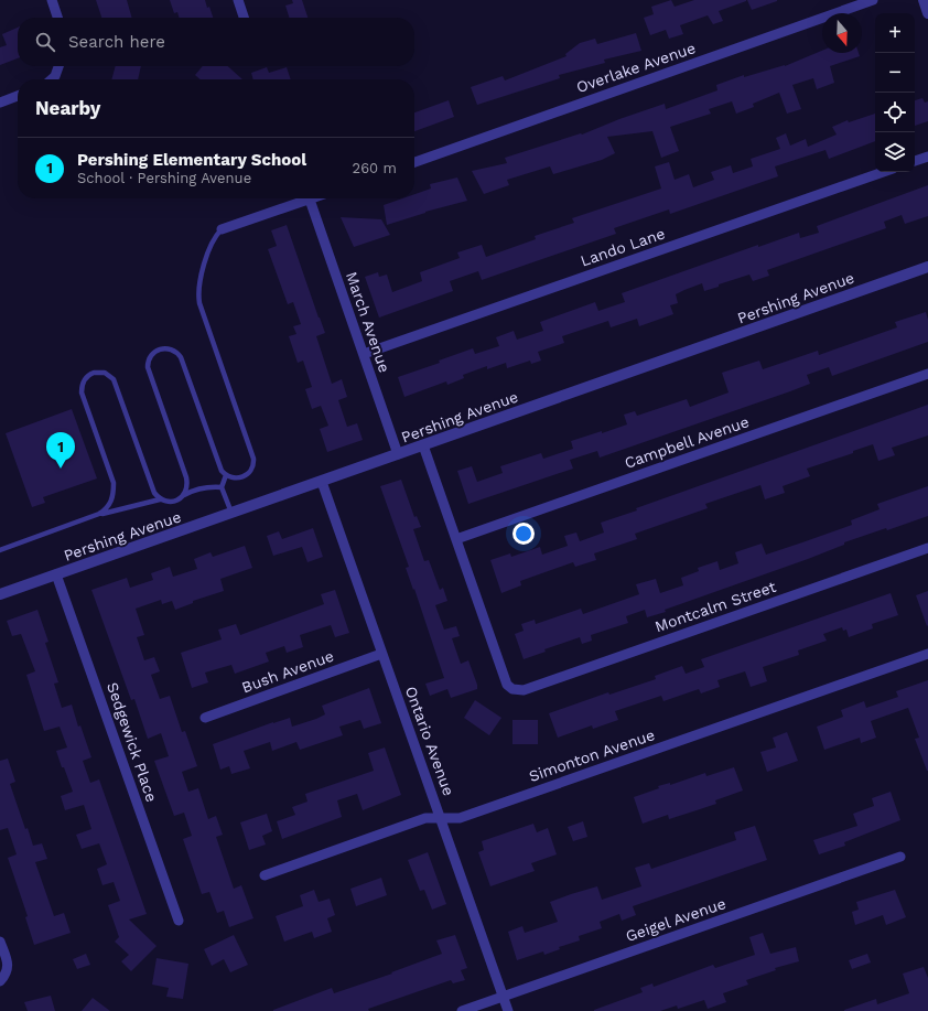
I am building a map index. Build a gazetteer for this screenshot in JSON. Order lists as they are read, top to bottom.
{
  "streets": {
    "street": [
      "Overlake Avenue",
      "Lando Lane",
      "Pershing Avenue",
      "March Avenue",
      "Campbell Avenue",
      "Montcalm Street",
      "Bush Avenue",
      "Ontario Avenue",
      "Sedgewick Place",
      "Simonton Avenue",
      "Geigel Avenue"
    ]
  },
  "crossings": [
    ["Lando Lane", "March Avenue"],
    ["Pershing Avenue", "March Avenue"],
    ["Pershing Avenue", "Ontario Avenue"],
    ["Pershing Avenue", "Sedgewick Place"],
    ["Campbell Avenue", "Montcalm Street"],
    ["Bush Avenue", "Ontario Avenue"],
    ["Ontario Avenue", "Simonton Avenue"],
    ["Ontario Avenue", "Geigel Avenue"]
  ],
  "north": "bottom",
  "page": {
    "map_buttons": ["+", "−"],
    "search": "Search here",
    "heading": "Nearby",
    "list": [
      {
        "mark": "1",
        "name": "Pershing Elementary School",
        "note": "School · Pershing Avenue",
        "value": "260 m"
      }
    ],
    "pins": "1"
  }
}
